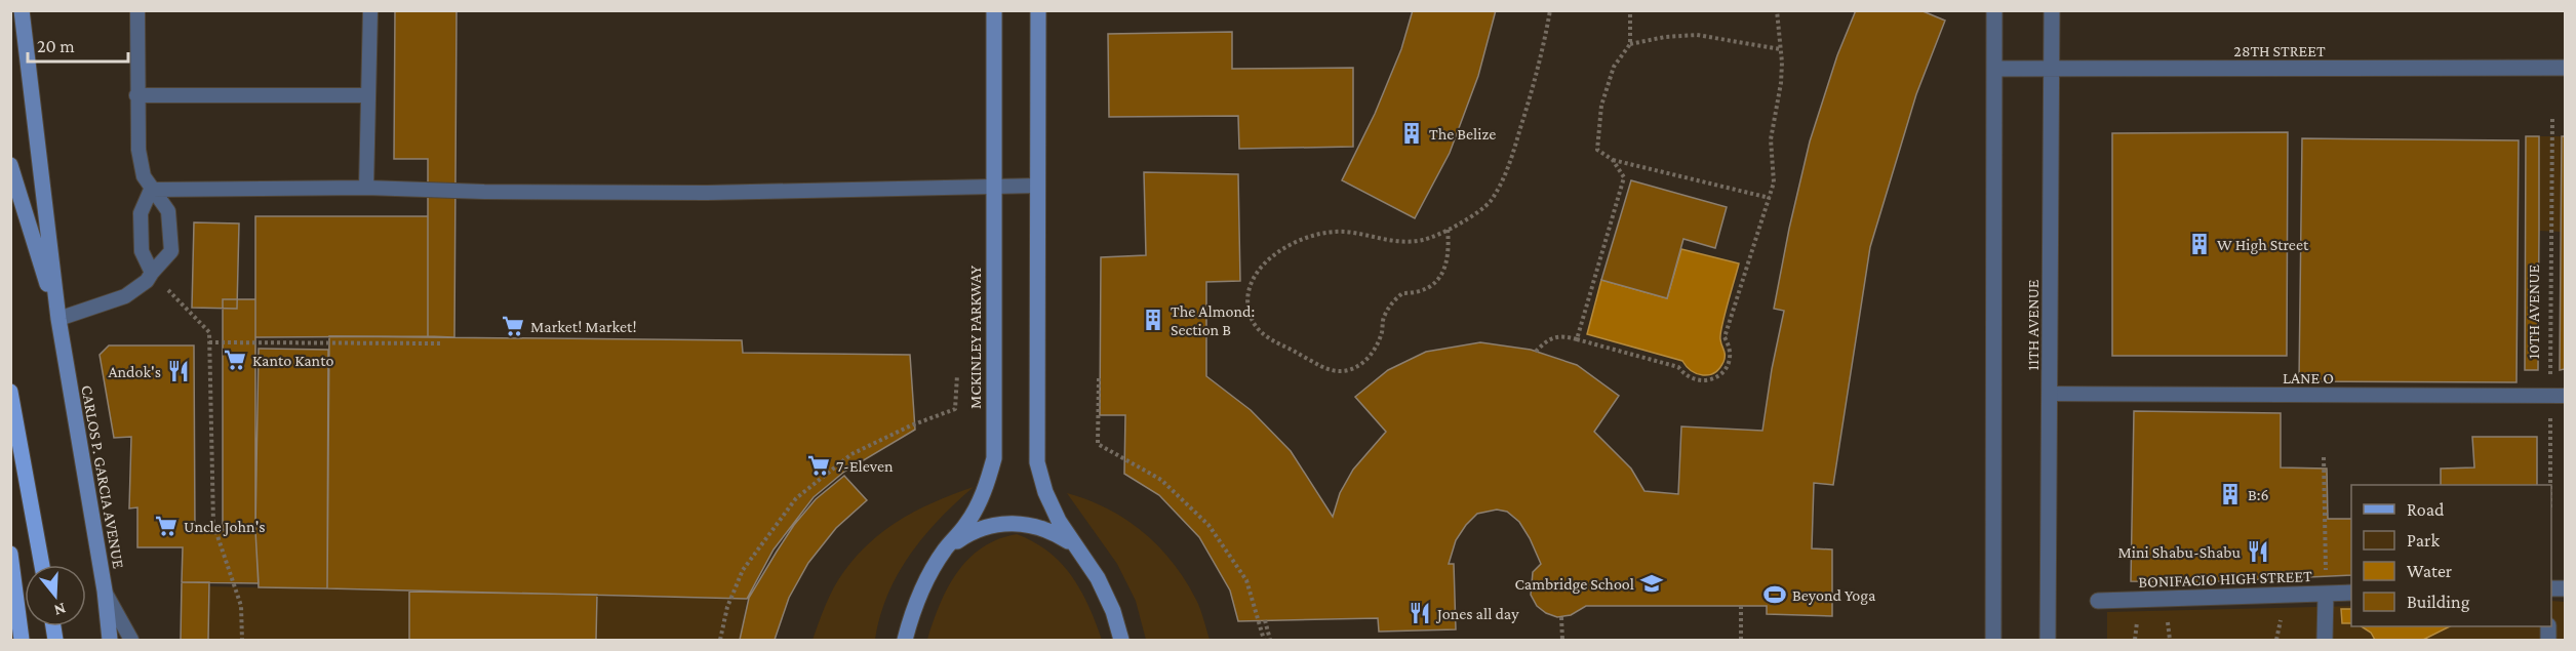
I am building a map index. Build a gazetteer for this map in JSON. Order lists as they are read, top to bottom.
{
  "streets": {
    "main road": ["MCKINLEY PARKWAY", "CARLOS P. GARCIA AVENUE"],
    "street": ["28TH STREET", "11TH AVENUE", "BONIFACIO HIGH STREET"],
    "lane": ["LANE O"],
    "path": ["10TH AVENUE"]
  },
  "crossings": [
    ["28TH STREET", "11TH AVENUE"],
    ["10TH AVENUE", "LANE O"],
    ["11TH AVENUE", "LANE O"]
  ],
  "places": {
    "building": [
      "The Belize",
      "W High Street",
      "The Almond: Section B",
      "B:6"
    ],
    "supermarket": [
      "Market! Market!",
      "Kanto Kanto",
      "7-Eleven",
      "Uncle John's"
    ],
    "restaurant": ["Andok's", "Mini Shabu-Shabu", "Jones all day"],
    "school or university": ["Cambridge School"],
    "sports": ["Beyond Yoga"]
  },
  "legend": [
    "Road",
    "Park",
    "Water",
    "Building"
  ],
  "scale_bar": "20 m",
  "north": "bottom"
}
